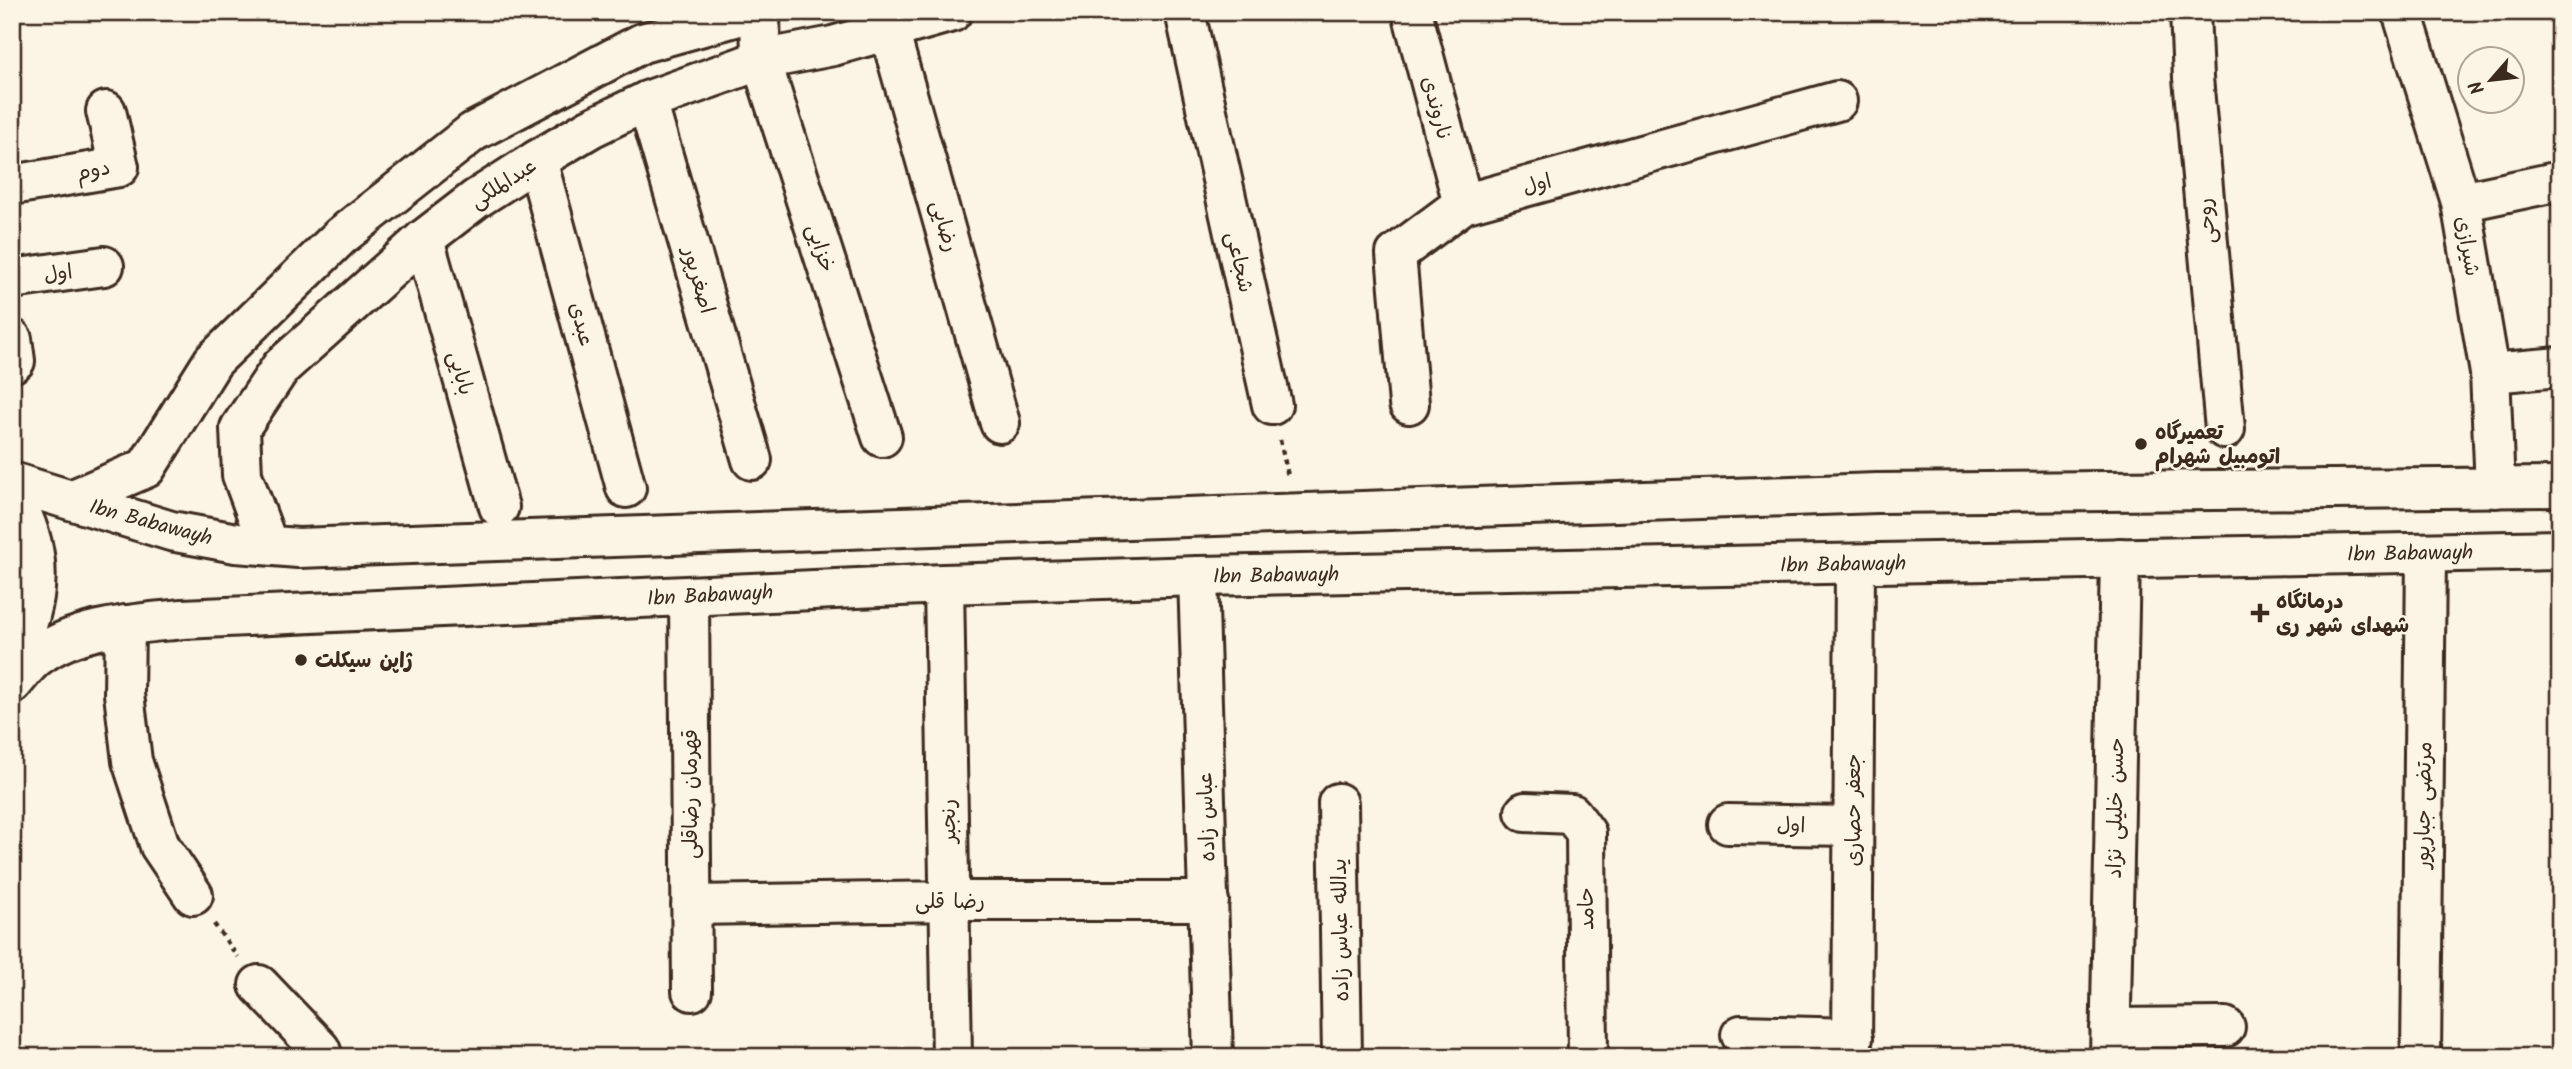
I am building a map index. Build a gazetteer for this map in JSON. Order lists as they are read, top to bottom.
{
  "streets": {
    "street": [
      "ناروندی",
      "دوم",
      "عبدالملکی",
      "اول",
      "روحی",
      "رضایی",
      "شیرازی",
      "خزایی",
      "شجاعی",
      "اصغرپور",
      "عبدی",
      "بابایی",
      "Ibn Babawayh",
      "قهرمان رضاقلی",
      "مرتضی جبارپور",
      "حسن خلیلی نژاد",
      "جعفر حصاری",
      "عباس زاده",
      "رنجبر",
      "رضا قلی",
      "حامد",
      "یدالله عباس زاده"
    ]
  },
  "crossings": [
    ["ناروندی", "اول"],
    ["عبدالملکی", "رضایی"],
    ["عبدالملکی", "خزایی"],
    ["عبدالملکی", "اصغرپور"],
    ["عبدالملکی", "عبدی"],
    ["عبدالملکی", "بابایی"],
    ["عبدالملکی", "Ibn Babawayh"],
    ["اول", "جعفر حصاری"],
    ["شیرازی", "Ibn Babawayh"],
    ["Ibn Babawayh", "قهرمان رضاقلی"],
    ["Ibn Babawayh", "مرتضی جبارپور"],
    ["Ibn Babawayh", "حسن خلیلی نژاد"],
    ["Ibn Babawayh", "جعفر حصاری"],
    ["Ibn Babawayh", "عباس زاده"],
    ["Ibn Babawayh", "رنجبر"],
    ["قهرمان رضاقلی", "رضا قلی"],
    ["عباس زاده", "رضا قلی"],
    ["رنجبر", "رضا قلی"]
  ],
  "places": {
    "other": ["تعمیرگاه اتومبیل شهرام", "ژاپن سیکلت"],
    "health": ["درمانگاه شهدای شهر ری"]
  },
  "north": "bottom left"
}
